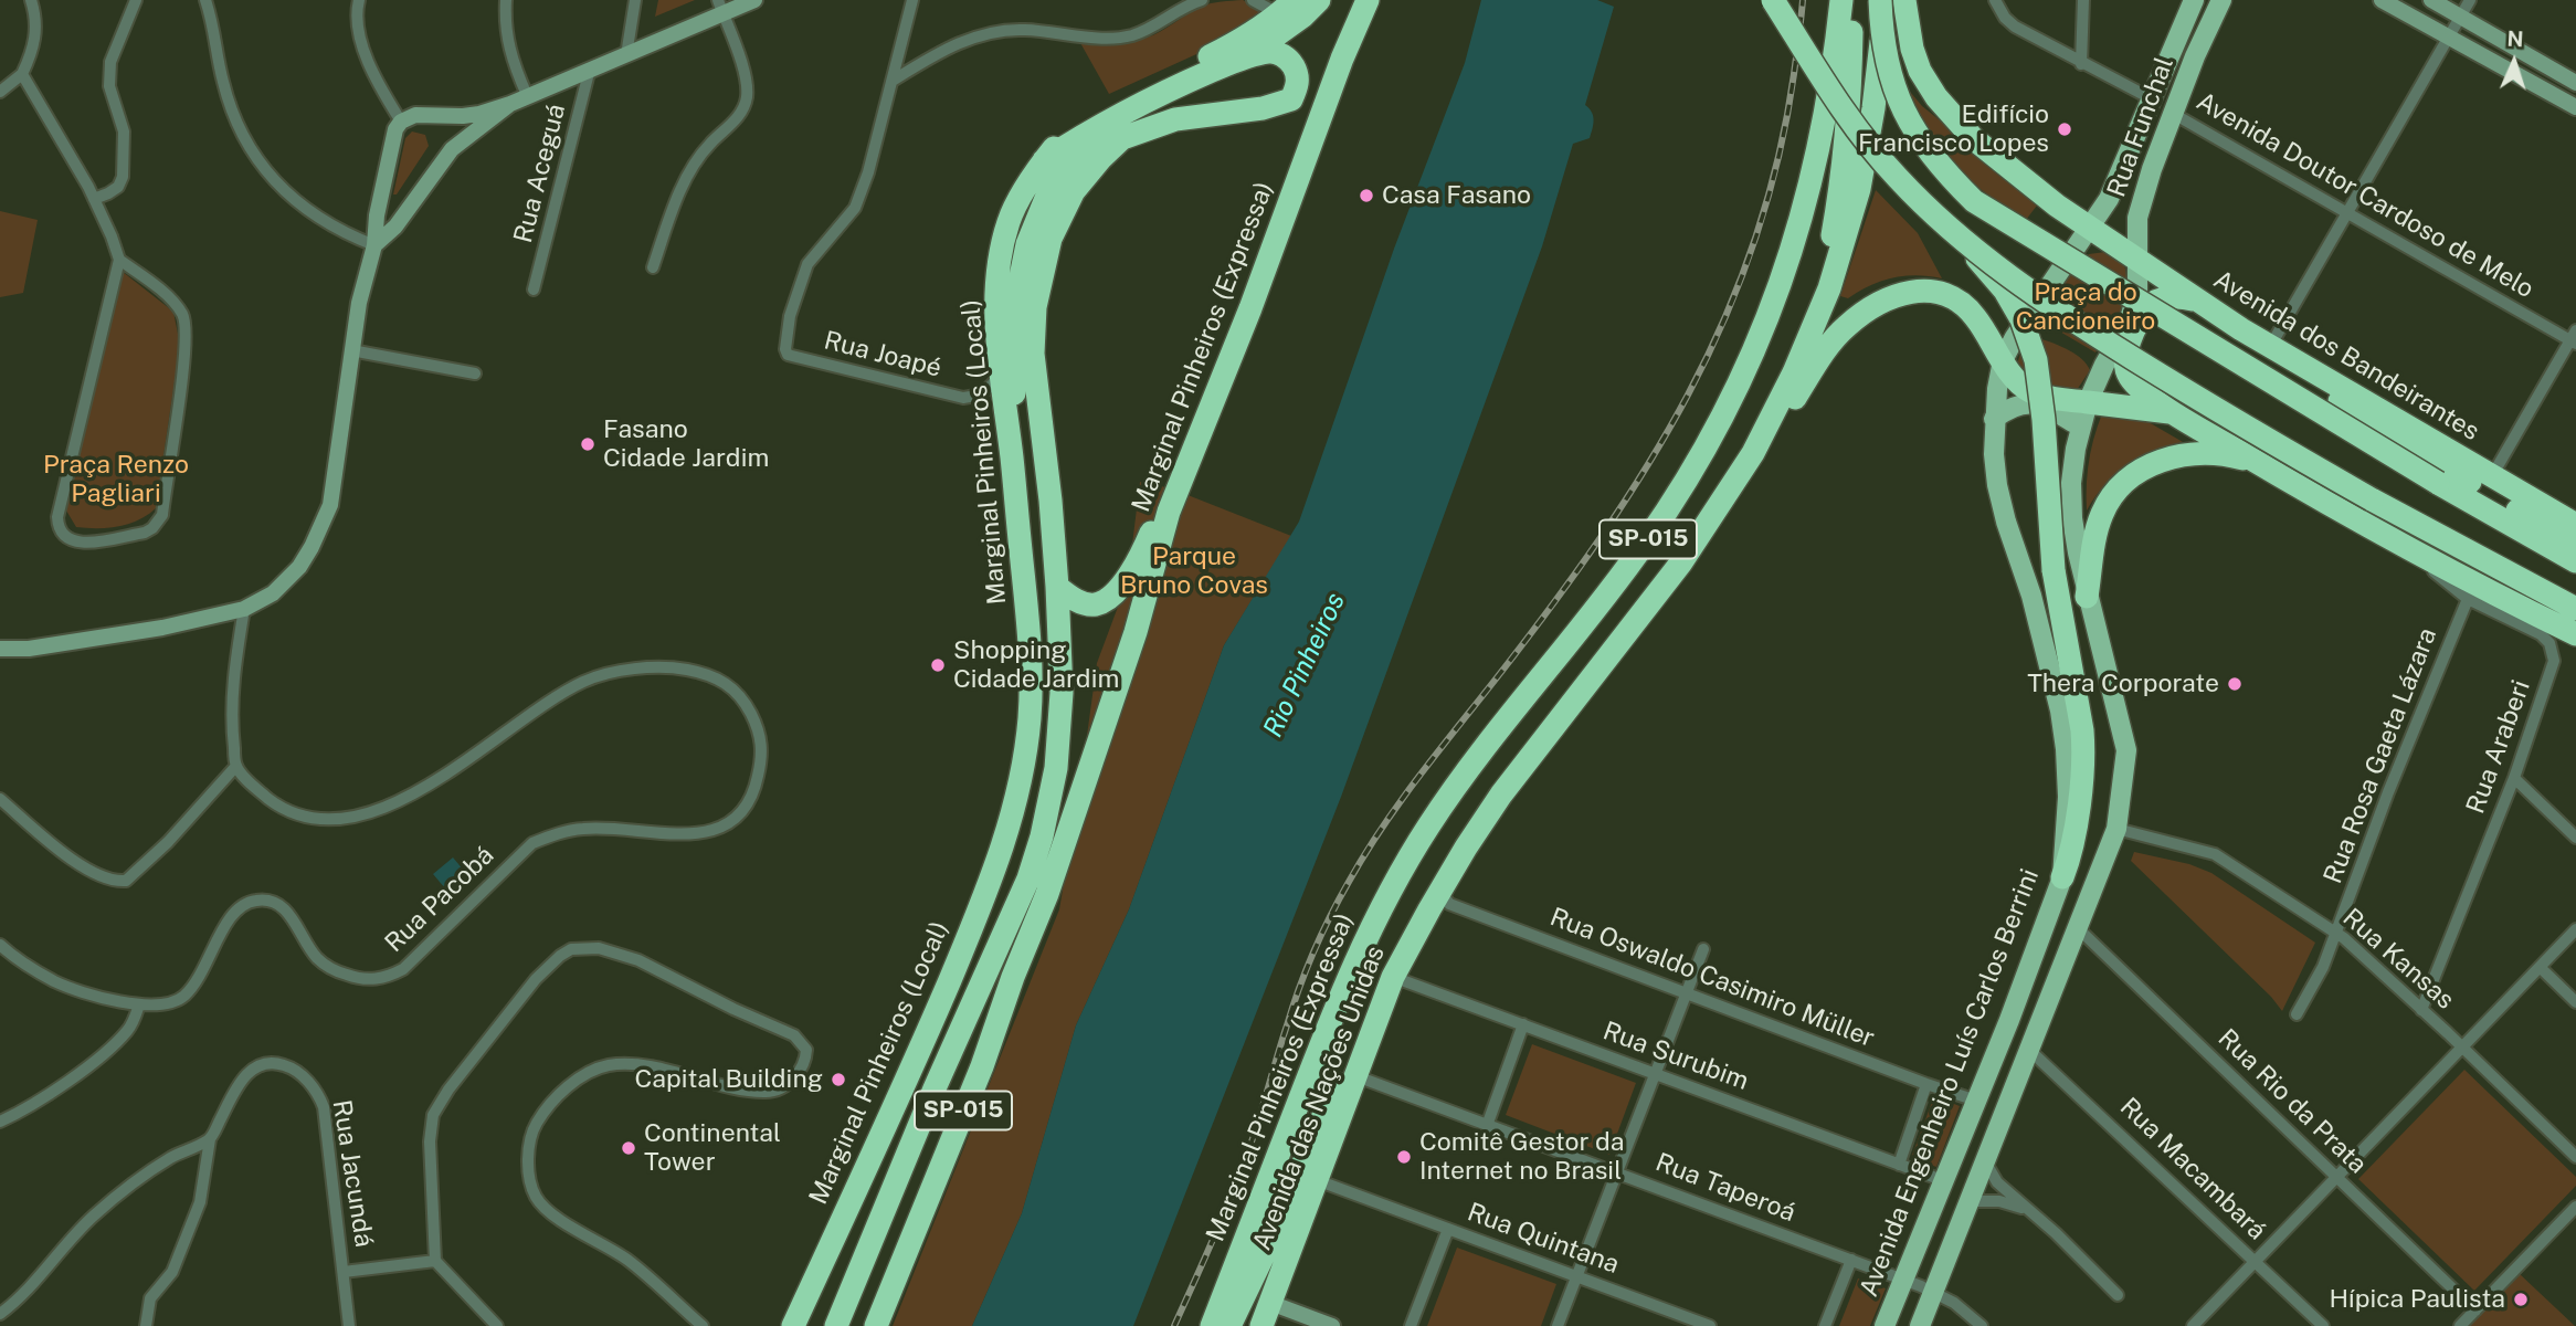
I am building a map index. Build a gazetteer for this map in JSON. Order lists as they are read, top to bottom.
{
  "streets": {
    "highway": [
      "Marginal Pinheiros (Expressa)",
      "Avenida dos Bandeirantes",
      "Marginal Pinheiros (Local)",
      "SP-015",
      "Avenida das Nações Unidas"
    ],
    "main road": ["Rua Funchal", "Avenida Engenheiro Luís Carlos Berrini"],
    "street": [
      "Rua Aceguá",
      "Avenida Doutor Cardoso de Melo",
      "Rua Joapé",
      "Rua Araberi",
      "Rua Rosa Gaeta Lázara",
      "Rua Pacobá",
      "Rua Kansas",
      "Rua Oswaldo Casimiro Müller",
      "Rua Surubim",
      "Rua Rio da Prata",
      "Rua Macambará",
      "Rua Jacundá",
      "Rua Taperoá",
      "Rua Quintana"
    ]
  },
  "crossings": [
    ["Rua Funchal", "Avenida Doutor Cardoso de Melo"],
    ["Rua Funchal", "Avenida dos Bandeirantes"],
    ["Rua Funchal", "Avenida Engenheiro Luís Carlos Berrini"],
    ["Rua Joapé", "Marginal Pinheiros (Local)"],
    ["Rua Araberi", "Rua Rosa Gaeta Lázara"],
    ["Rua Araberi", "Rua Kansas"],
    ["Rua Rosa Gaeta Lázara", "Rua Kansas"],
    ["Rua Oswaldo Casimiro Müller", "Avenida Engenheiro Luís Carlos Berrini"],
    ["Rua Oswaldo Casimiro Müller", "Avenida das Nações Unidas"],
    ["Rua Surubim", "Avenida Engenheiro Luís Carlos Berrini"],
    ["Rua Surubim", "Avenida das Nações Unidas"],
    ["Avenida Engenheiro Luís Carlos Berrini", "Rua Taperoá"],
    ["Avenida das Nações Unidas", "Rua Taperoá"],
    ["Avenida das Nações Unidas", "Rua Quintana"]
  ],
  "water": ["Rio Pinheiros"],
  "parks": ["Praça do Cancioneiro", "Praça Renzo Pagliari", "Parque Bruno Covas"],
  "places": [
    "Edifício Francisco Lopes",
    "Casa Fasano",
    "Fasano Cidade Jardim",
    "Shopping Cidade Jardim",
    "Thera Corporate",
    "Capital Building",
    "Continental Tower",
    "Comitê Gestor da Internet no Brasil",
    "Hípica Paulista"
  ],
  "north": "top"
}
